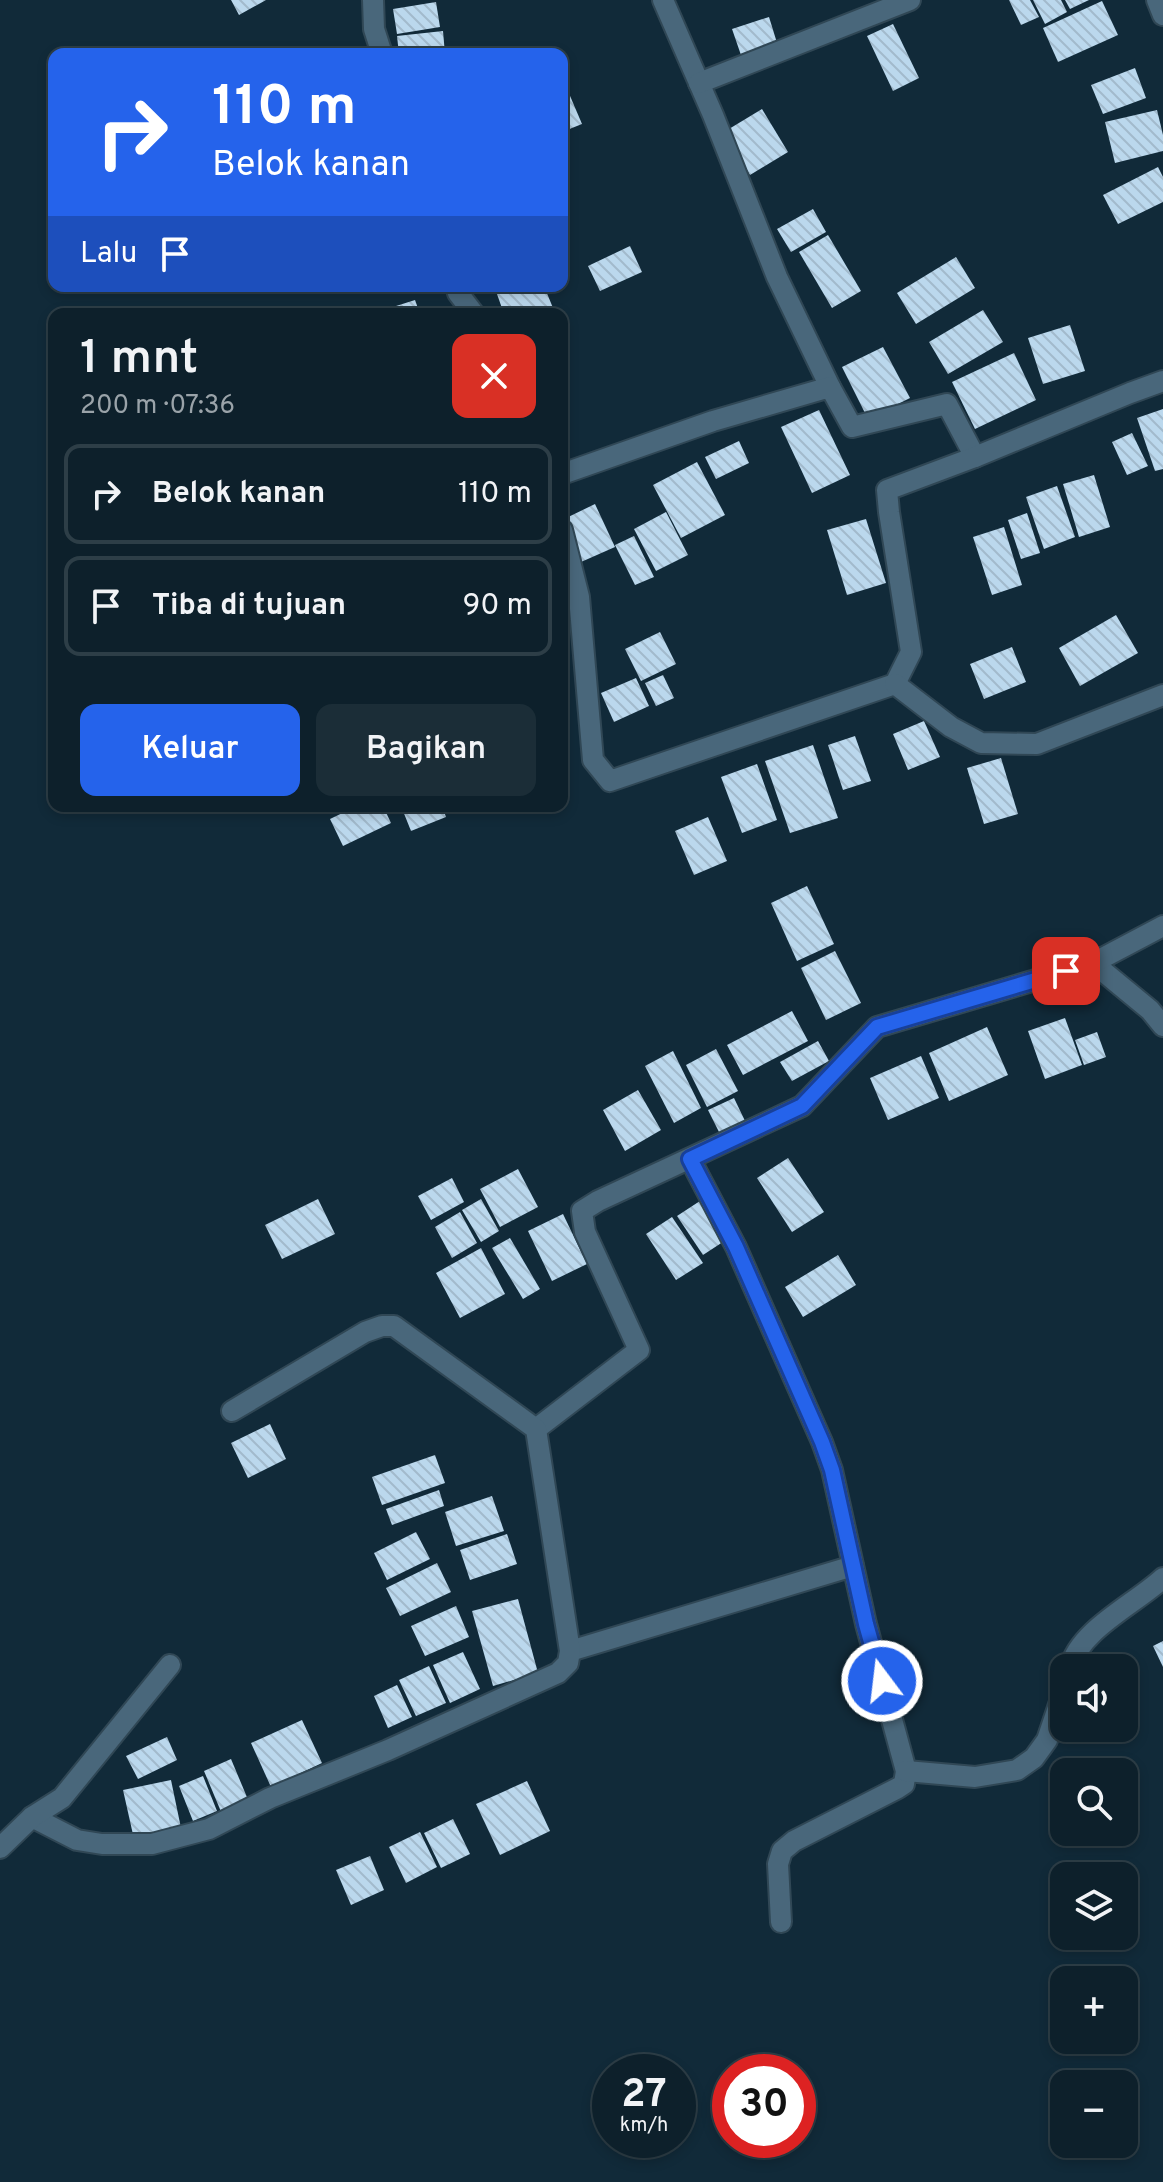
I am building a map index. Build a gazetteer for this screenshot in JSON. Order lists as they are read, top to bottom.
{
  "page": {
    "turn": ["110 m", "Belok kanan"],
    "then": "Lalu",
    "heading": ["1 mnt", "200 m · 07:36"],
    "list": [
      {
        "name": "Belok kanan",
        "value": "110 m"
      },
      {
        "name": "Tiba di tujuan",
        "value": "90 m"
      }
    ],
    "buttons": ["Keluar", "Bagikan"],
    "map_buttons": ["+", "−"],
    "speed": "27 km/h",
    "limit": "30"
  }
}
